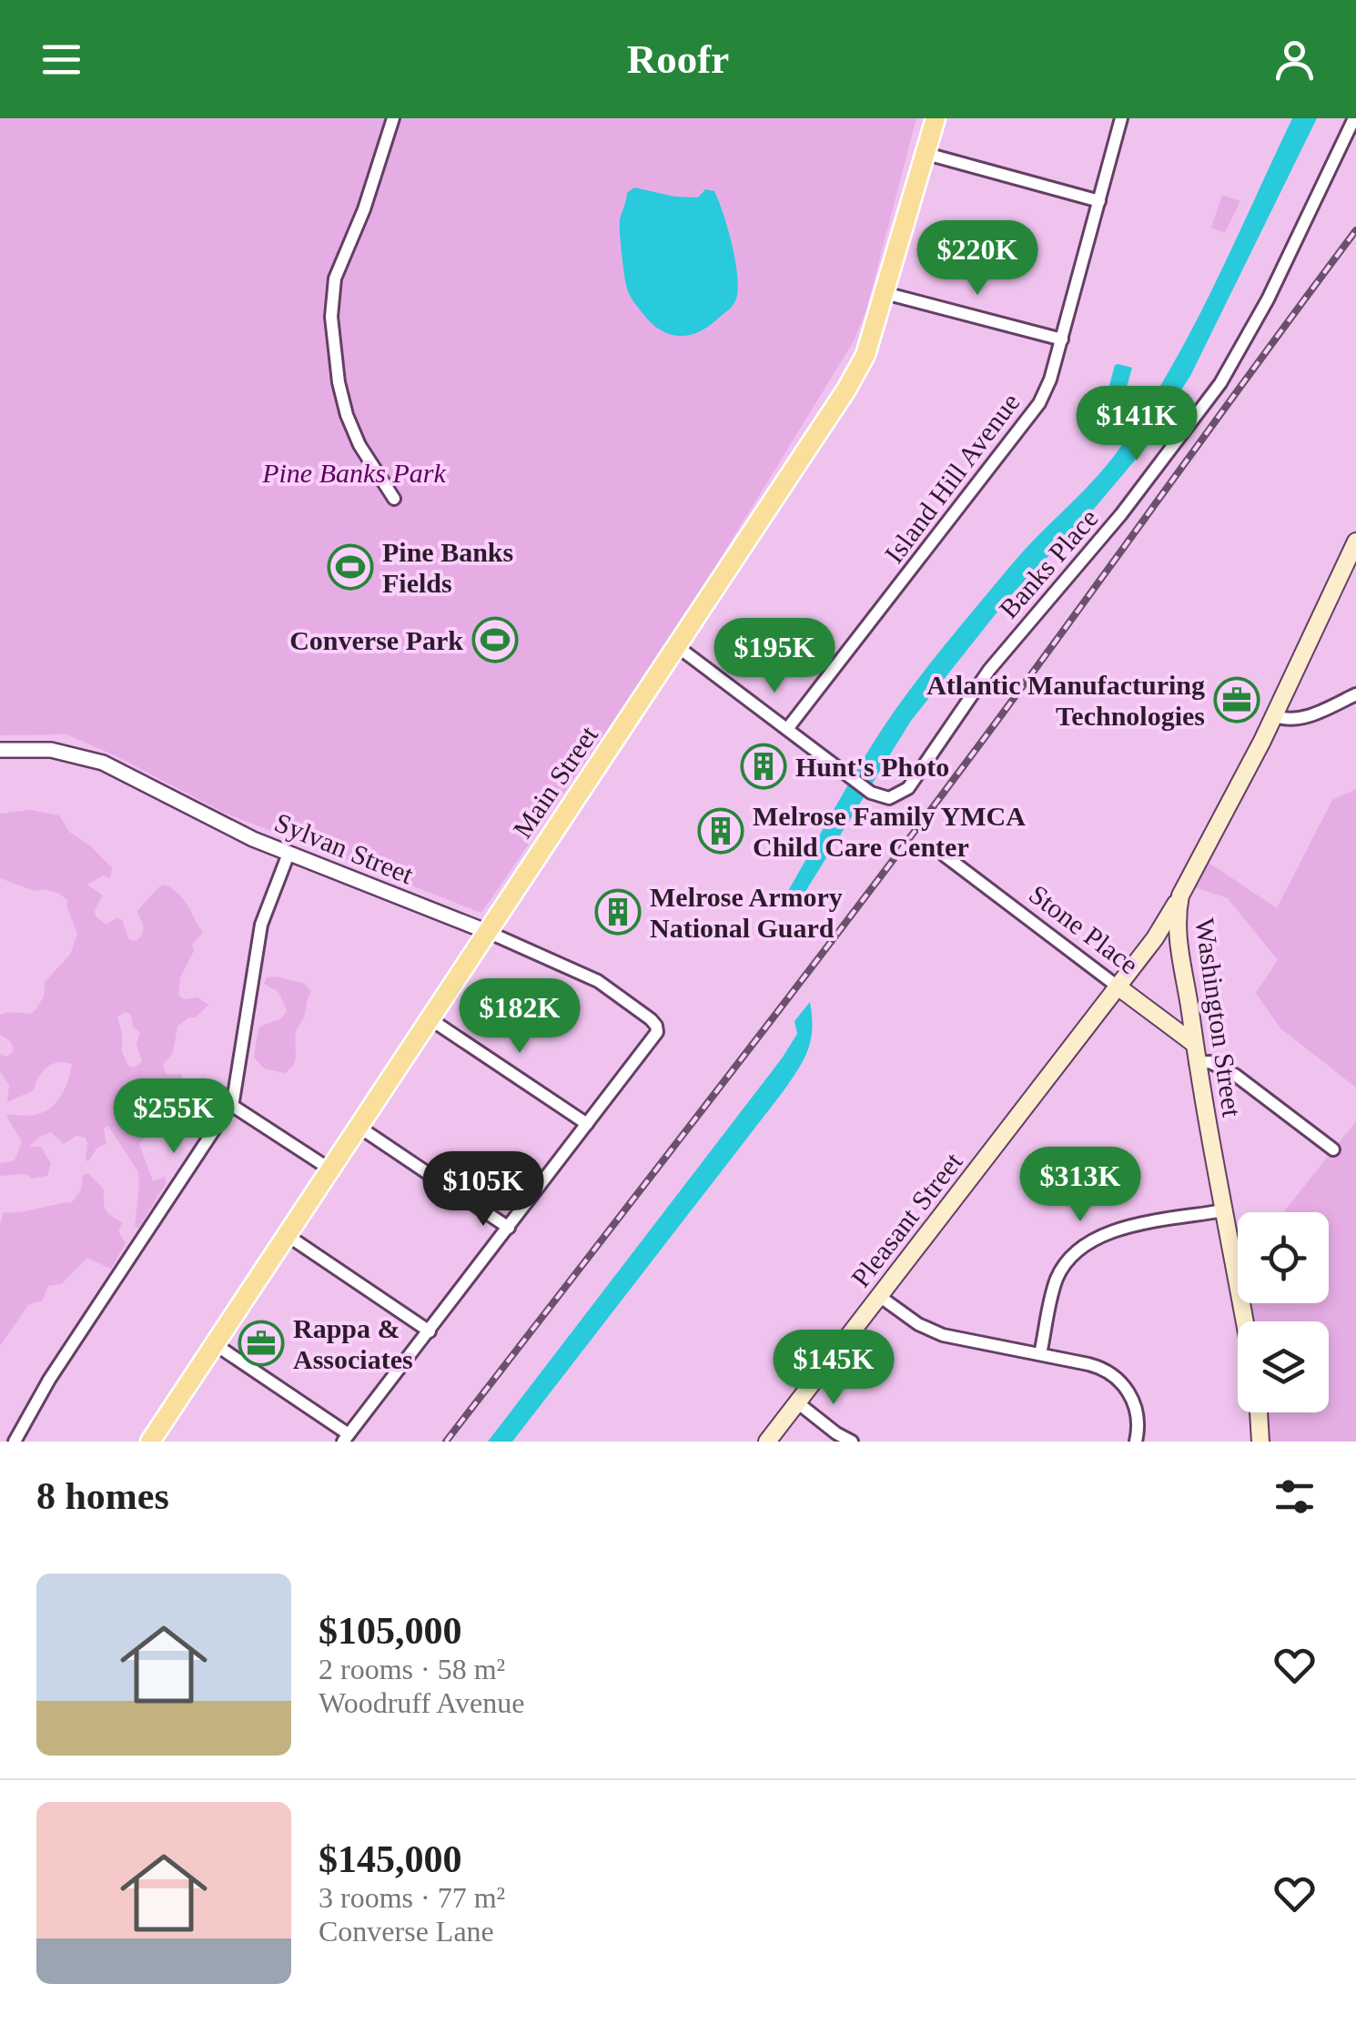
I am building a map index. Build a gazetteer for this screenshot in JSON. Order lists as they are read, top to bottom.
{
  "streets": {
    "main road": [
      "Main Street",
      "Stone Place",
      "Washington Street",
      "Pleasant Street"
    ],
    "street": ["Island Hill Avenue", "Banks Place", "Sylvan Street"]
  },
  "crossings": [
    ["Island Hill Avenue", "Banks Place"],
    ["Banks Place", "Main Street"],
    ["Main Street", "Sylvan Street"],
    ["Stone Place", "Washington Street"],
    ["Stone Place", "Pleasant Street"],
    ["Washington Street", "Pleasant Street"]
  ],
  "parks": ["Pine Banks Park"],
  "places": {
    "sports": ["Pine Banks Fields", "Converse Park"],
    "office": ["Atlantic Manufacturing Technologies", "Rappa & Associates"],
    "building": ["Hunt's Photo", "Melrose Family YMCA Child Care Center", "Melrose Armory National Guard"]
  },
  "page": {
    "header": "Roofr",
    "price": [
      "$220K",
      "$141K",
      "$195K",
      "$182K",
      "$255K",
      "$313K",
      "$105K",
      "$145K"
    ],
    "heading": "8 homes",
    "list": [
      {
        "name": "$105,000",
        "note": "2 rooms · 58 m² · Woodruff Avenue"
      },
      {
        "name": "$145,000",
        "note": "3 rooms · 77 m² · Converse Lane"
      }
    ]
  }
}
